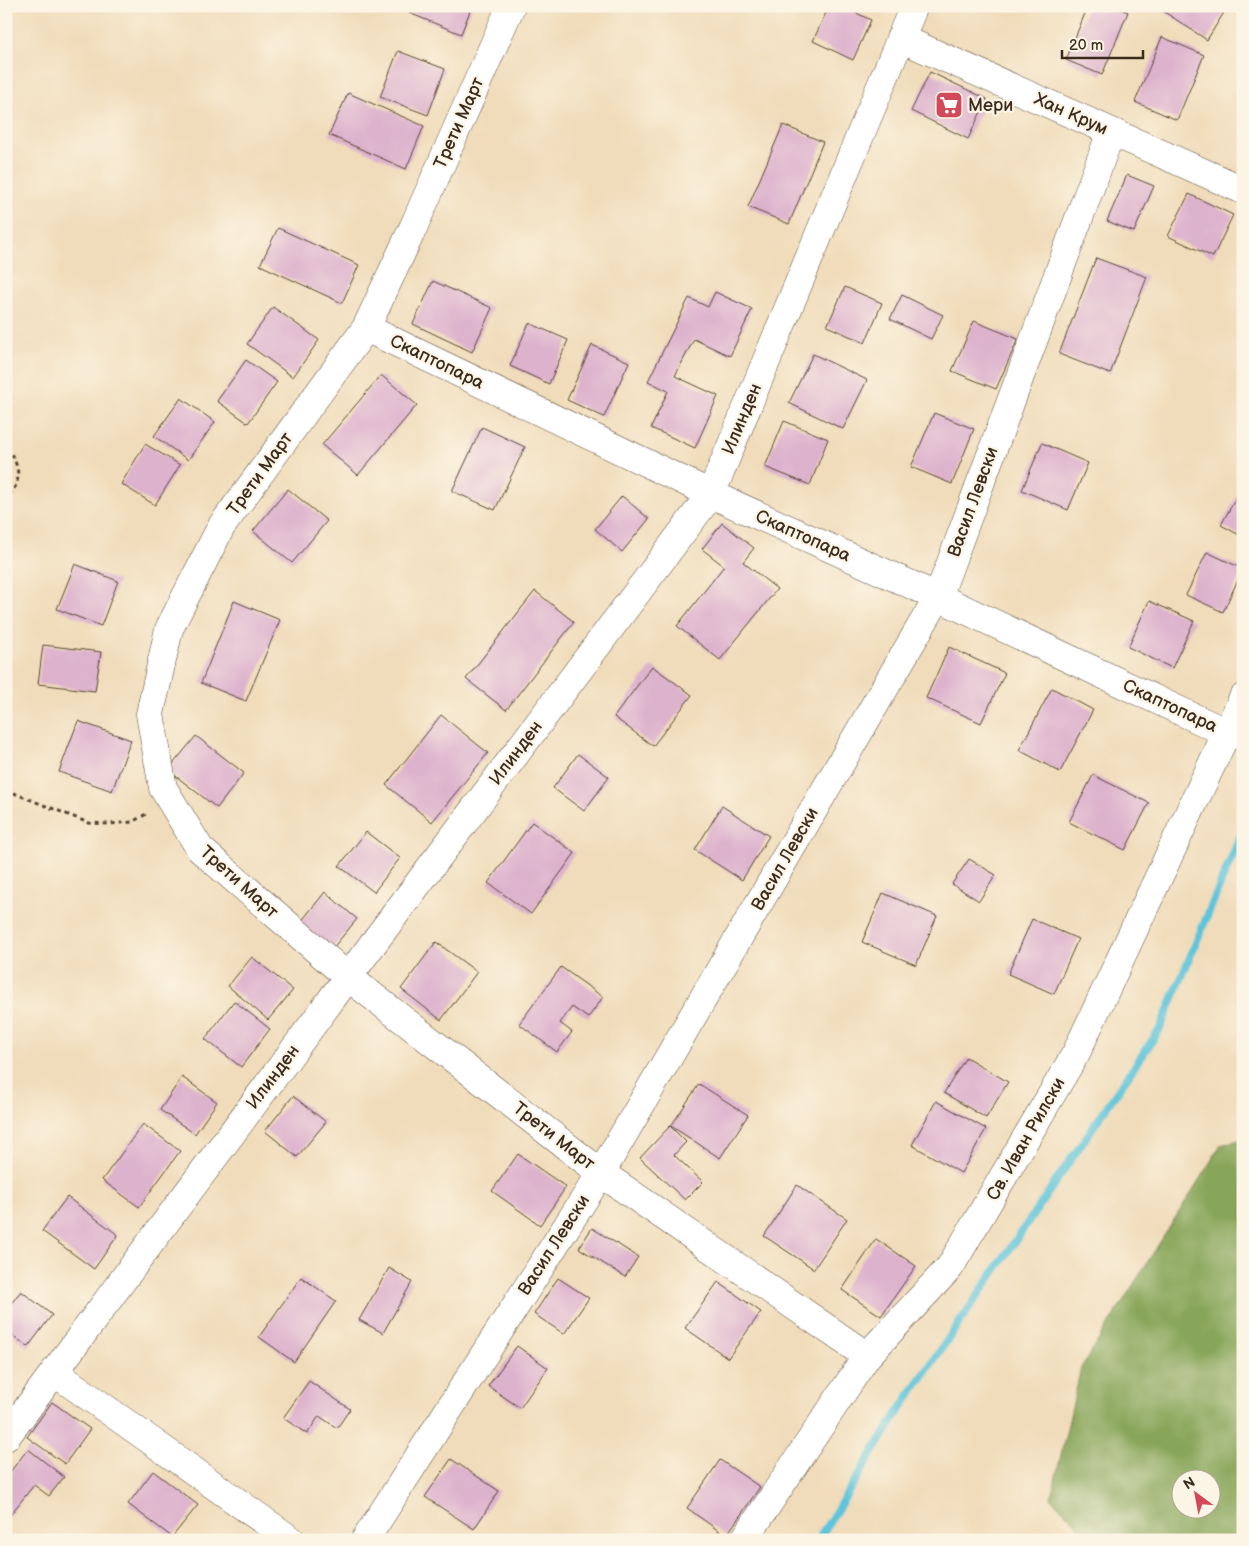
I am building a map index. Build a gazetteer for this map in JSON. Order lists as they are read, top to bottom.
{
  "streets": {
    "street": [
      "Хан Крум",
      "Трети Март",
      "Скаптопара",
      "Илинден",
      "Васил Левски",
      "Св. Иван Рилски"
    ]
  },
  "crossings": [
    ["Хан Крум", "Илинден"],
    ["Хан Крум", "Васил Левски"],
    ["Трети Март", "Скаптопара"],
    ["Трети Март", "Илинден"],
    ["Трети Март", "Васил Левски"],
    ["Трети Март", "Св. Иван Рилски"],
    ["Скаптопара", "Илинден"],
    ["Скаптопара", "Васил Левски"],
    ["Скаптопара", "Св. Иван Рилски"]
  ],
  "places": {
    "supermarket": ["Мери"]
  },
  "scale_bar": "20 m",
  "north": "top left"
}
